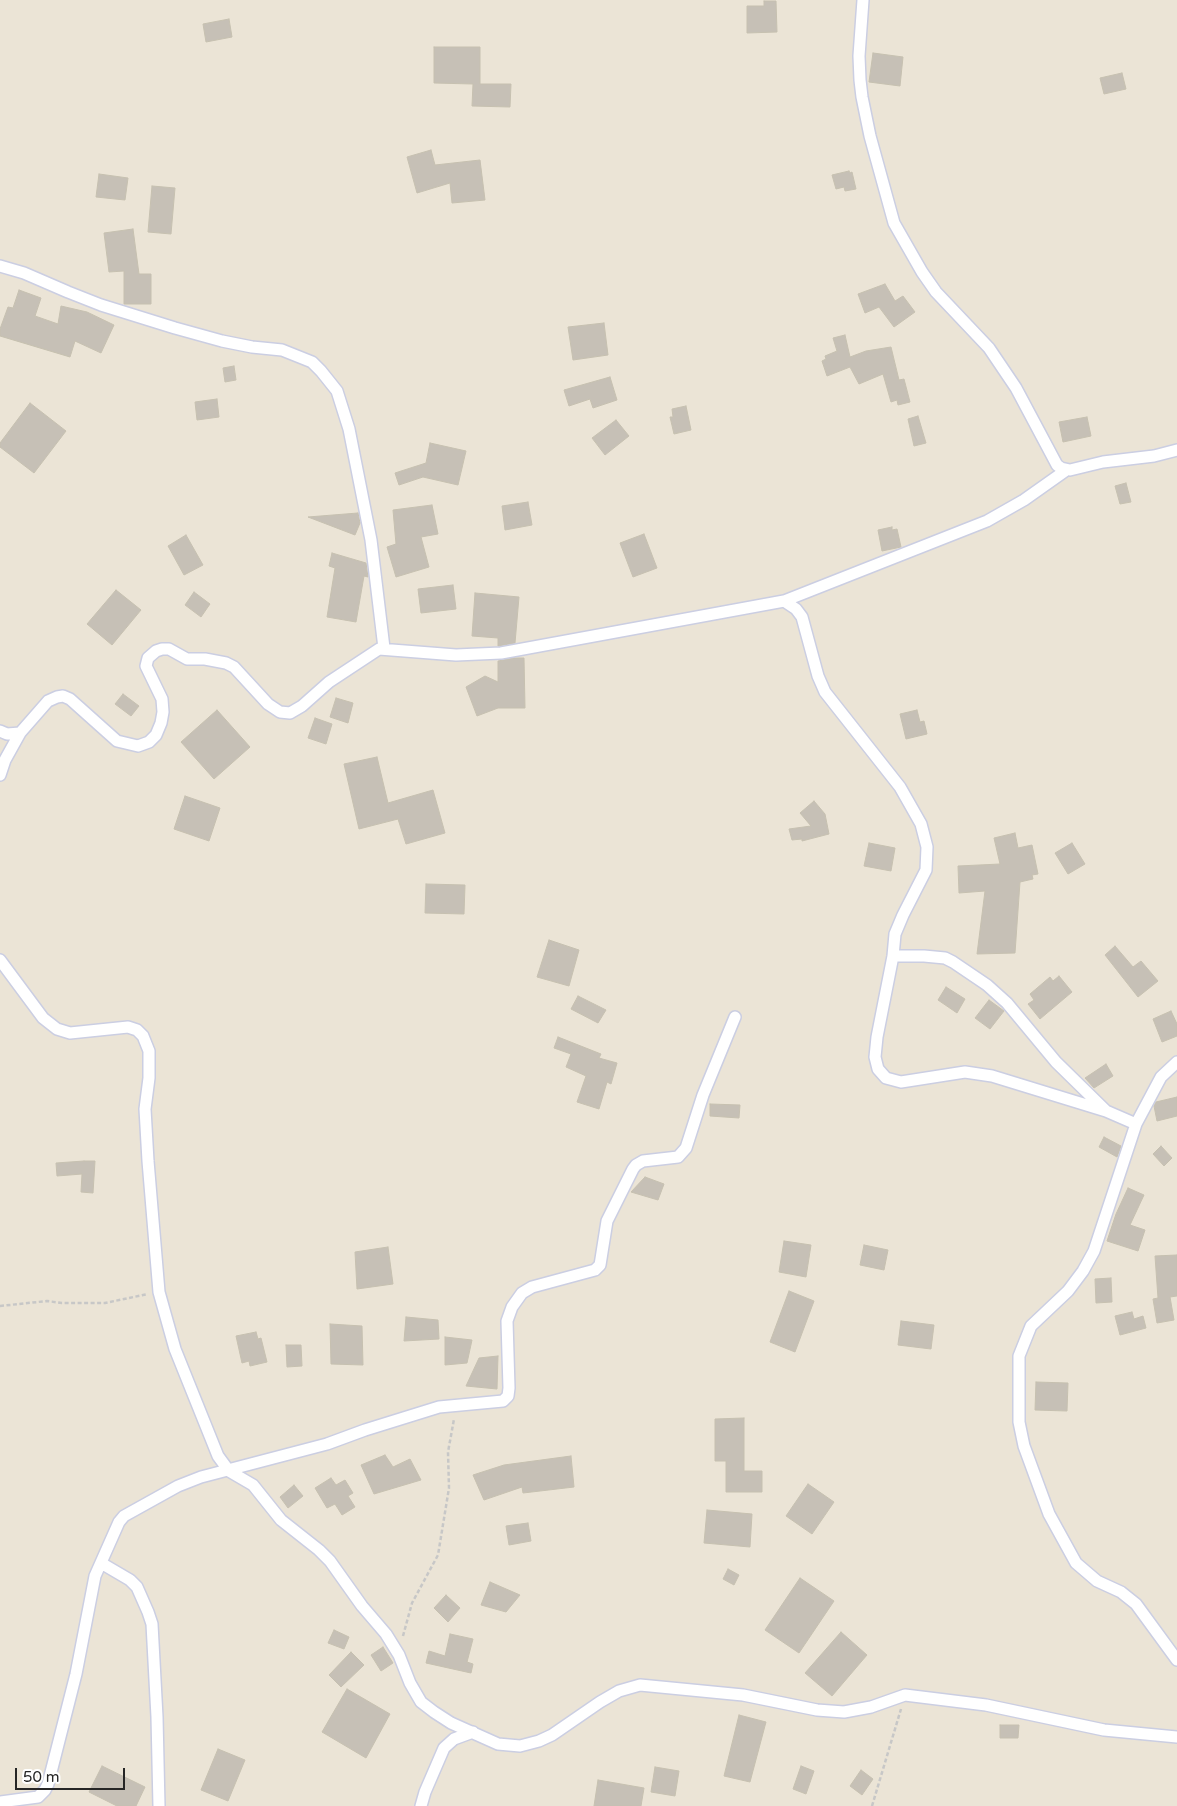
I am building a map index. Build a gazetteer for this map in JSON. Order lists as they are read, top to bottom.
{
  "scale_bar": "50 m"
}
